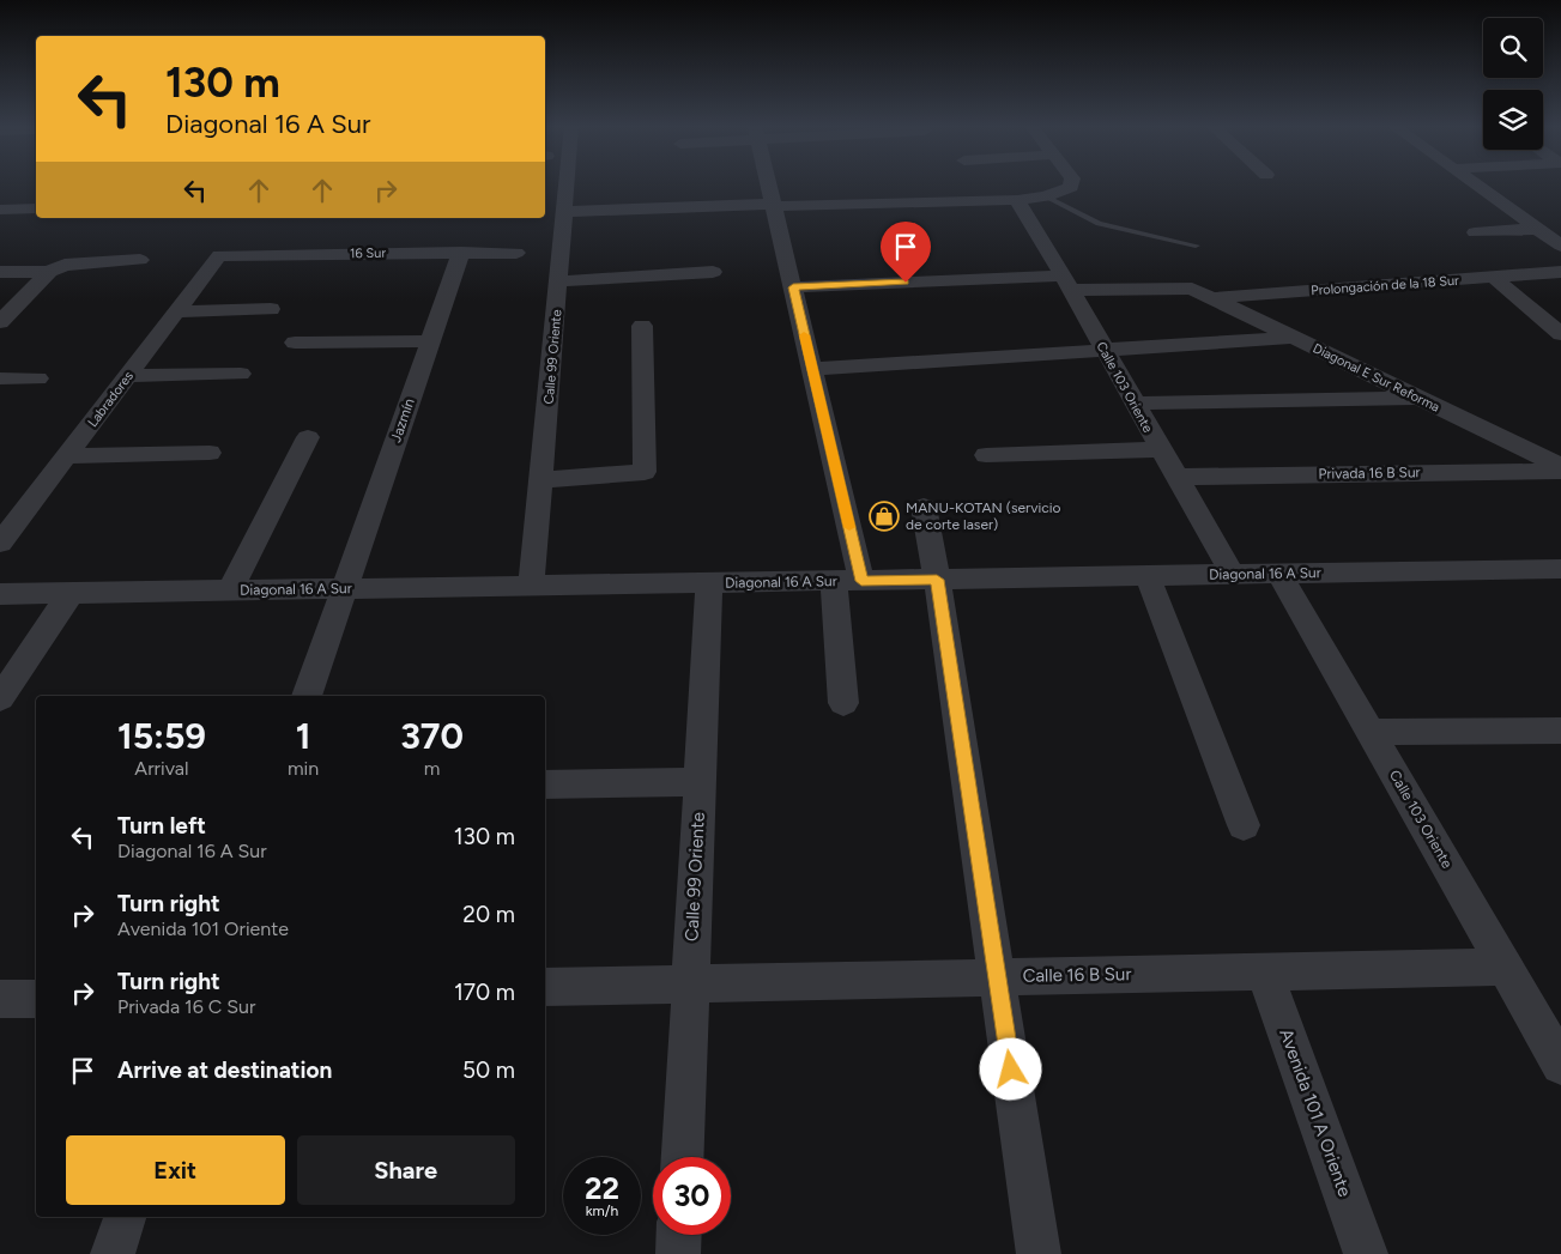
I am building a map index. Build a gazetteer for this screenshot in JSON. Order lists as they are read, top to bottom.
{
  "streets": {
    "street": [
      "16 Sur",
      "Prolongación de la 18 Sur",
      "Calle 99 Oriente",
      "Diagonal E Sur Reforma",
      "Calle 103 Oriente",
      "Labradores",
      "Jazmín",
      "Privada 16 B Sur",
      "Diagonal 16 A Sur",
      "Calle 16 B Sur",
      "Avenida 101 A Oriente"
    ]
  },
  "crossings": [
    ["16 Sur", "Labradores"],
    ["16 Sur", "Jazmín"],
    ["Prolongación de la 18 Sur", "Diagonal E Sur Reforma"],
    ["Prolongación de la 18 Sur", "Calle 103 Oriente"],
    ["Calle 99 Oriente", "Diagonal 16 A Sur"],
    ["Calle 99 Oriente", "Calle 16 B Sur"],
    ["Diagonal E Sur Reforma", "Privada 16 B Sur"],
    ["Calle 103 Oriente", "Privada 16 B Sur"],
    ["Calle 103 Oriente", "Diagonal 16 A Sur"],
    ["Calle 103 Oriente", "Calle 16 B Sur"],
    ["Jazmín", "Diagonal 16 A Sur"],
    ["Calle 16 B Sur", "Avenida 101 A Oriente"]
  ],
  "places": {
    "shop": ["MANU-KOTAN (servicio de corte laser)"]
  },
  "page": {
    "turn": ["130 m", "Diagonal 16 A Sur"],
    "eta": [
      "15:59",
      "Arrival",
      "1",
      "min",
      "370",
      "m"
    ],
    "list": [
      {
        "name": "Turn left",
        "note": "Diagonal 16 A Sur",
        "value": "130 m"
      },
      {
        "name": "Turn right",
        "note": "Avenida 101 Oriente",
        "value": "20 m"
      },
      {
        "name": "Turn right",
        "note": "Privada 16 C Sur",
        "value": "170 m"
      },
      {
        "name": "Arrive at destination",
        "value": "50 m"
      }
    ],
    "buttons": ["Exit", "Share"],
    "speed": "22 km/h",
    "limit": "30"
  }
}
